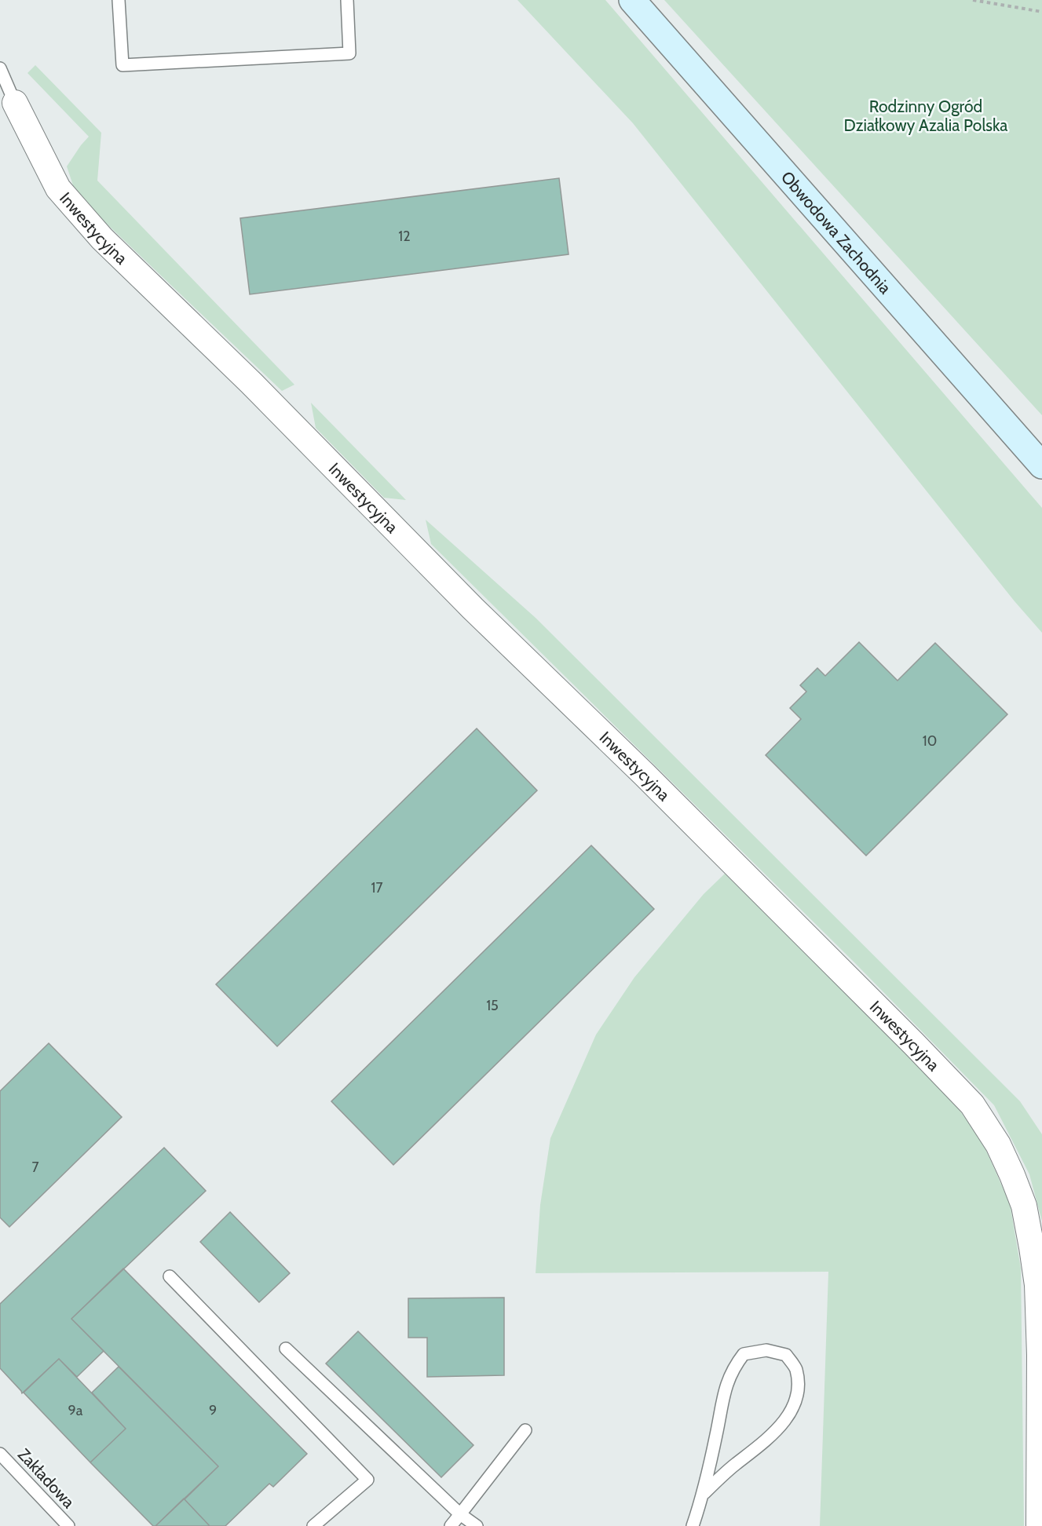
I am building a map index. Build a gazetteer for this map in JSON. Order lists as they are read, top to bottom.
{
  "streets": {
    "main road": ["Obwodowa Zachodnia"],
    "street": ["Inwestycyjna"],
    "lane": ["Zakładowa"]
  },
  "parks": ["Rodzinny Ogród Działkowy Azalia Polska"],
  "house_numbers": [
    "12",
    "10",
    "17",
    "15",
    "7",
    "9a",
    "9"
  ]
}
